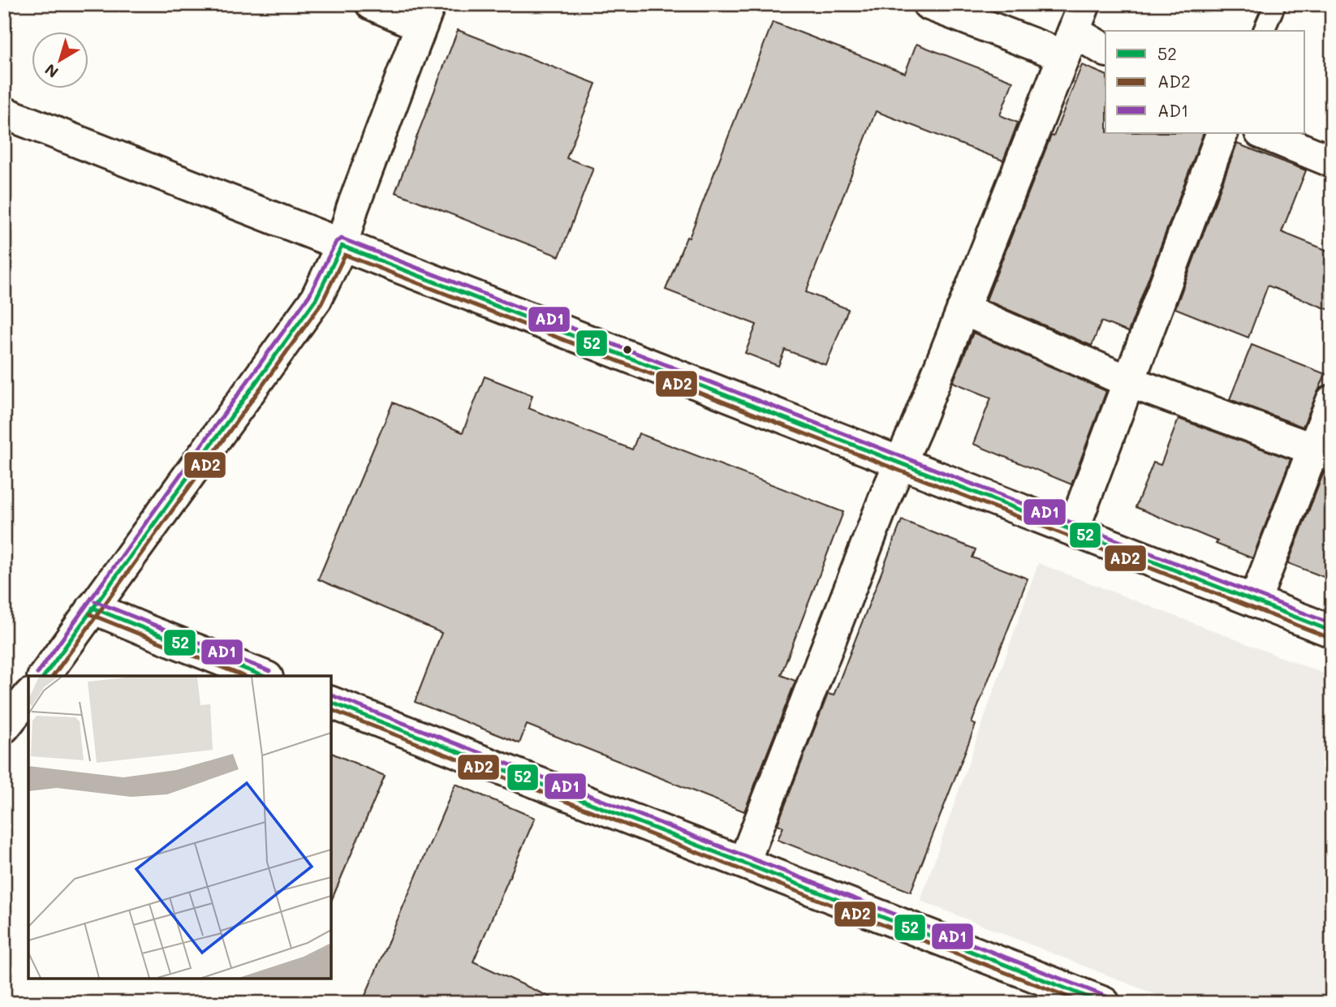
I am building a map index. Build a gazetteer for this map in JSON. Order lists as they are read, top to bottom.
{
  "lines": ["transit line AD1", "transit line 52", "transit line AD2"],
  "legend": ["52", "AD2", "AD1"],
  "north": "bottom left"
}
